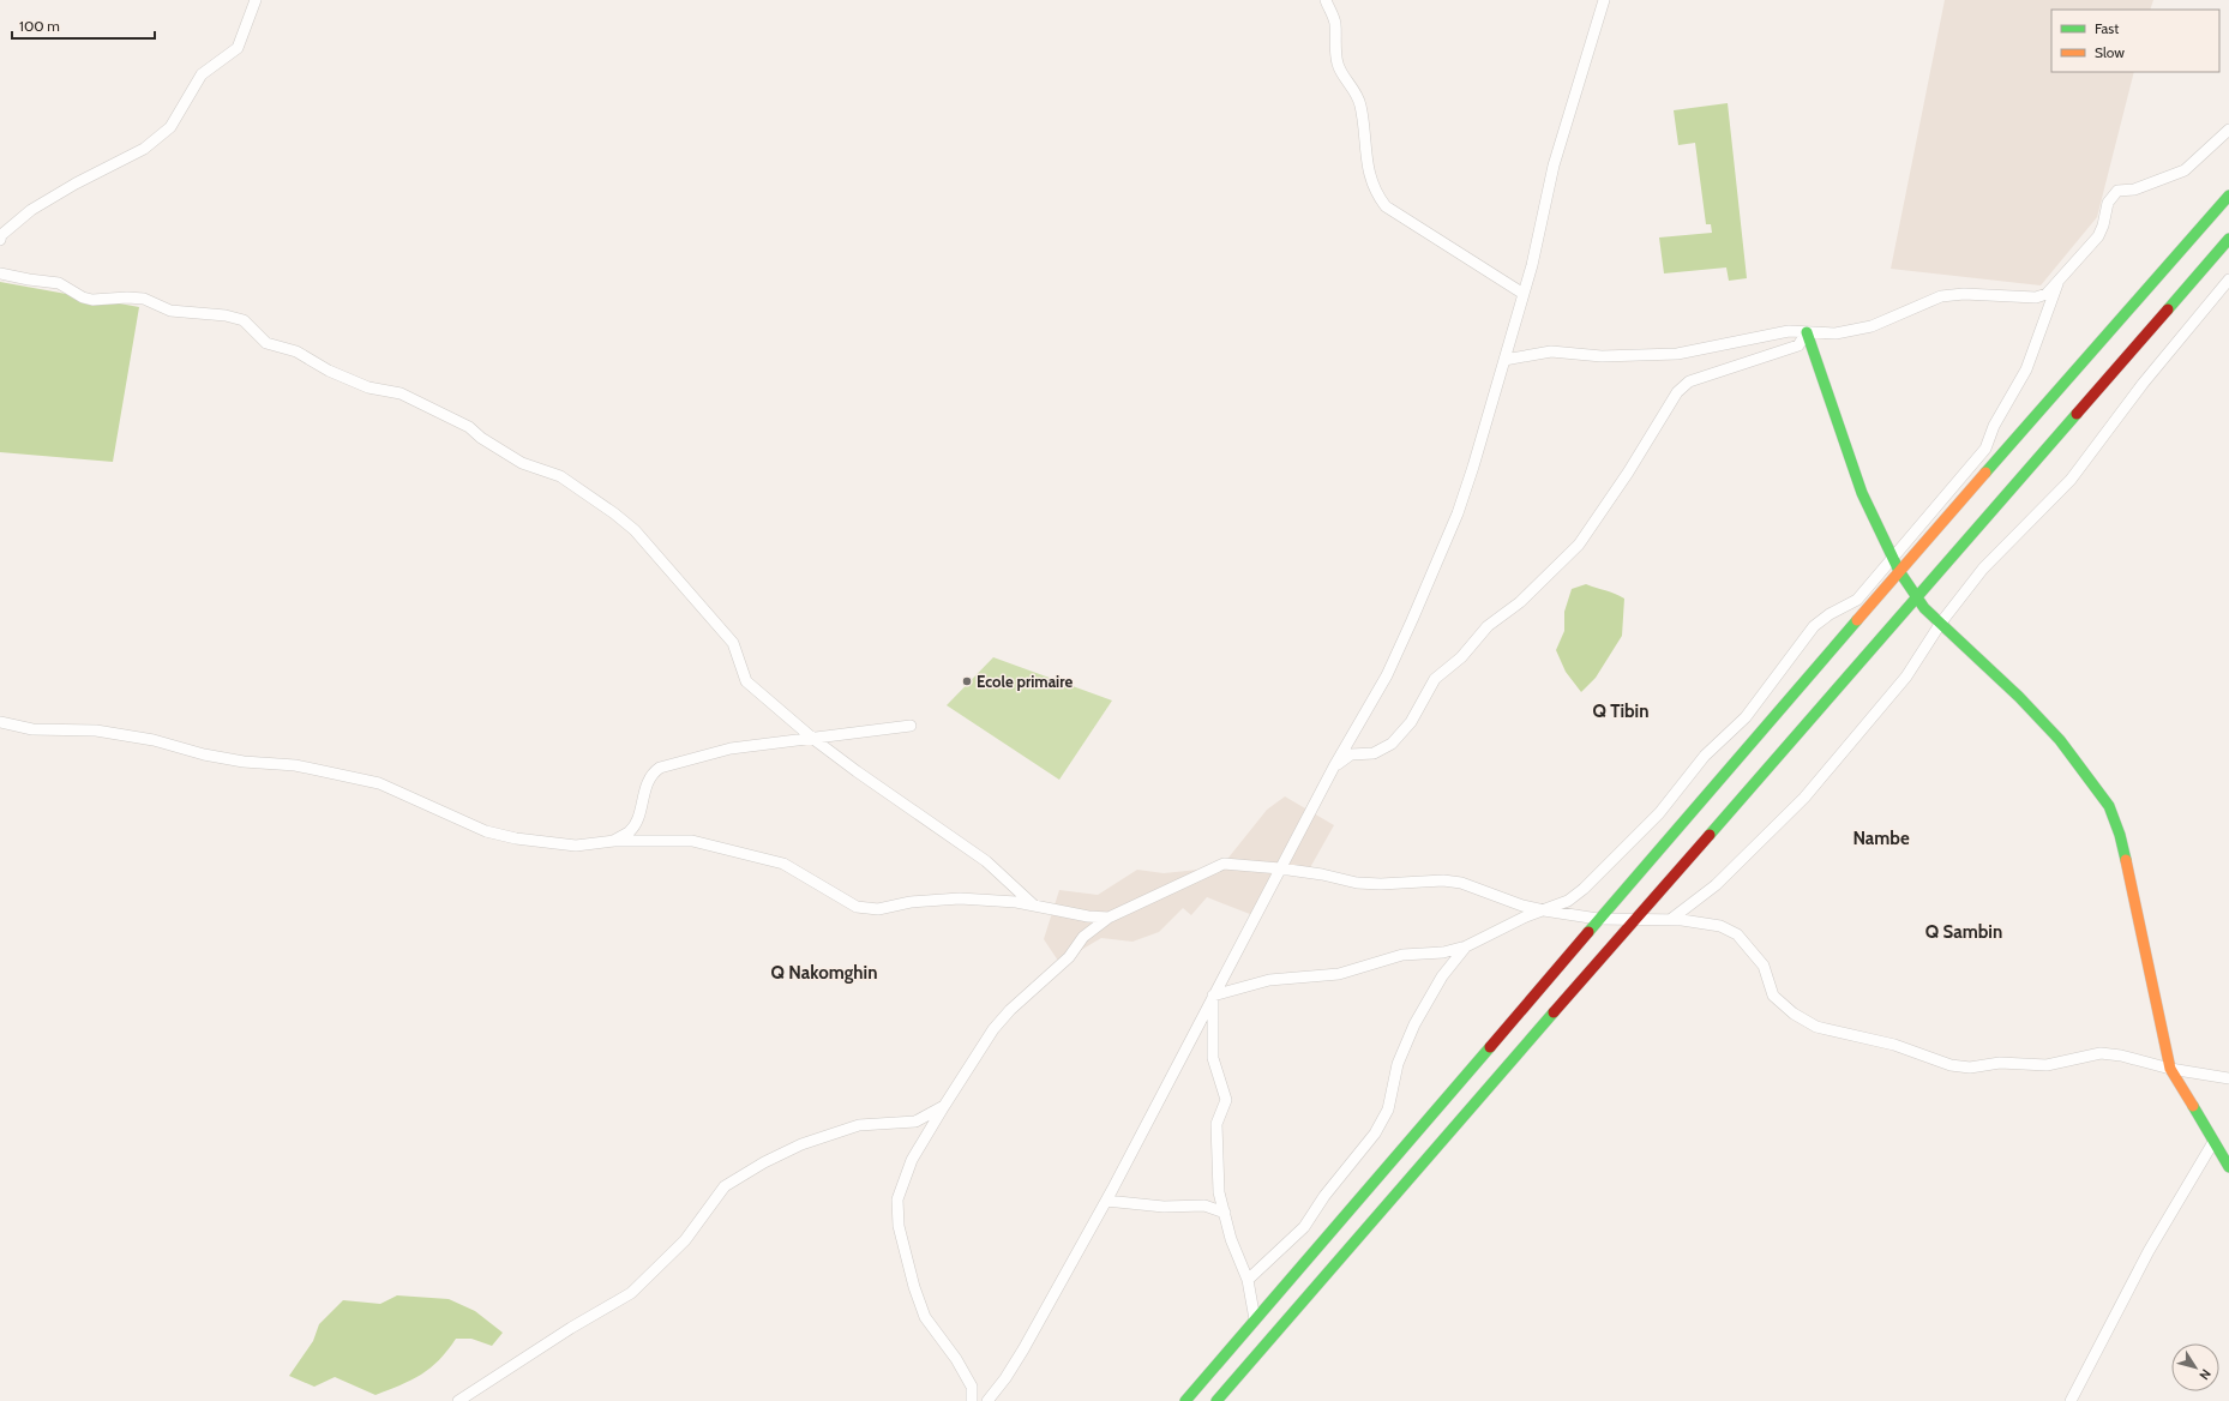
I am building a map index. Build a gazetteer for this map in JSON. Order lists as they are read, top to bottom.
{
  "districts": [
    "Q Tibin",
    "Nambe",
    "Q Sambin",
    "Q Nakomghin"
  ],
  "places": ["Ecole primaire"],
  "legend": ["Fast", "Slow"],
  "scale_bar": "100 m",
  "north": "bottom right"
}
